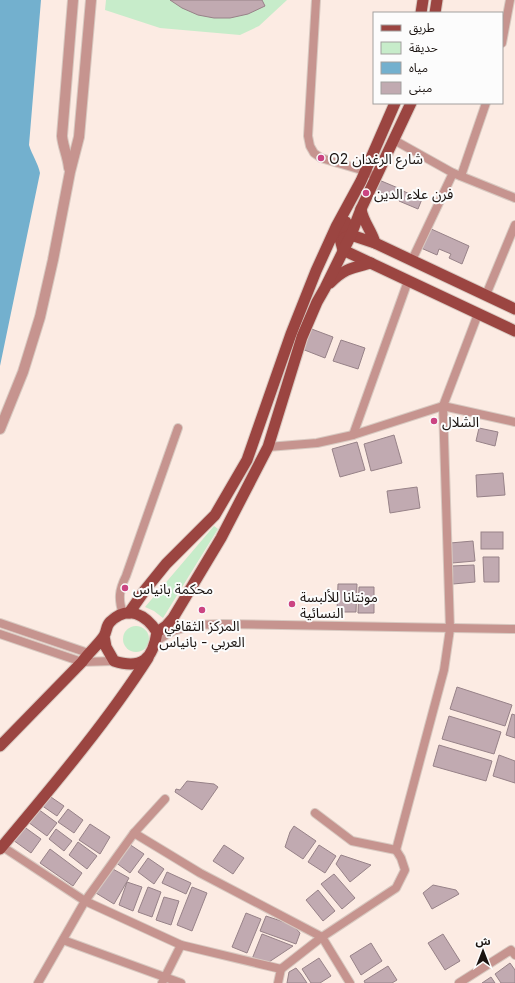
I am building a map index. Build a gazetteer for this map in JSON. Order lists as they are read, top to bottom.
{
  "places": [
    "O2 شارع الرغدان",
    "فرن علاء الدين",
    "الشلال",
    "محكمة بانياس",
    "مونتانا للألبسة النسائية",
    "المركز الثقافي العربي - بانياس"
  ],
  "legend": [
    "طريق",
    "حديقة",
    "مياه",
    "مبنى"
  ],
  "north": "top"
}
